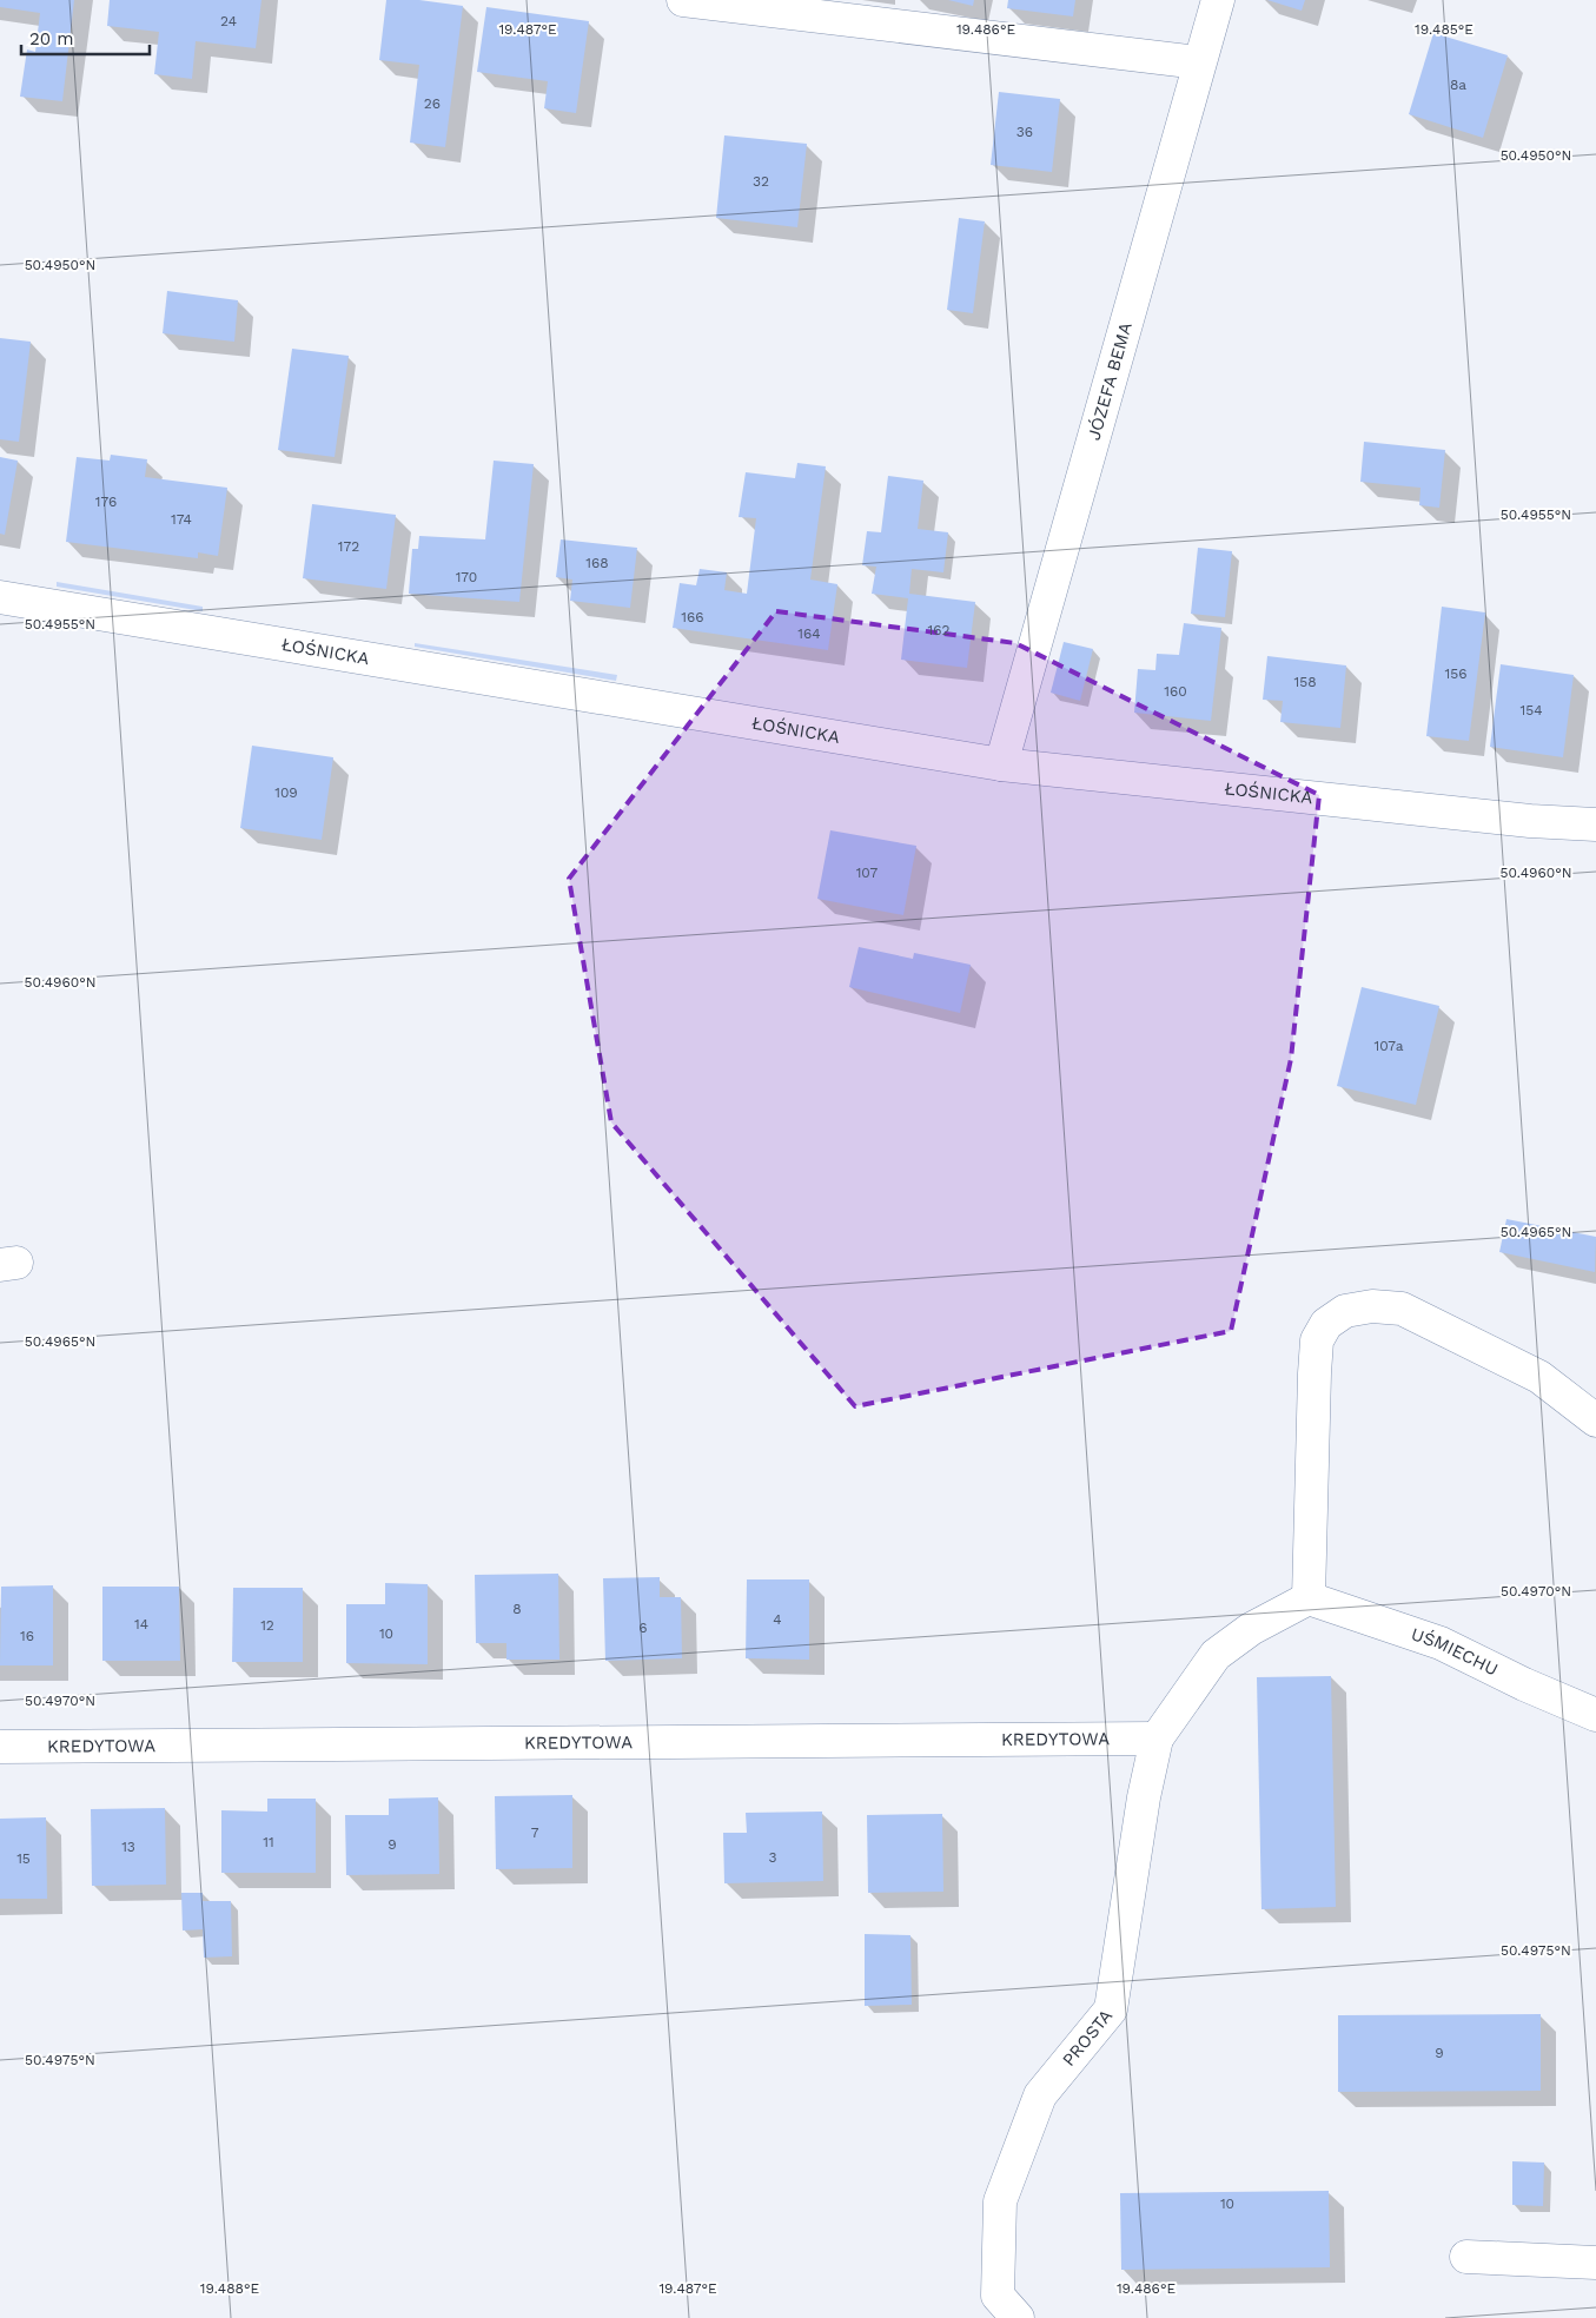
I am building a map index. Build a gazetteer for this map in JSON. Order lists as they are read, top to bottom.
{
  "streets": {
    "street": [
      "JÓZEFA BEMA",
      "ŁOŚNICKA",
      "UŚMIECHU",
      "KREDYTOWA",
      "PROSTA"
    ]
  },
  "crossings": [
    ["JÓZEFA BEMA", "ŁOŚNICKA"],
    ["KREDYTOWA", "PROSTA"]
  ],
  "house_numbers": [
    "24",
    "8a",
    "26",
    "36",
    "32",
    "176",
    "174",
    "172",
    "168",
    "170",
    "166",
    "162",
    "164",
    "156",
    "158",
    "160",
    "154",
    "109",
    "107",
    "107a",
    "8",
    "4",
    "14",
    "12",
    "6",
    "10",
    "16",
    "7",
    "11",
    "9",
    "13",
    "3",
    "15",
    "9",
    "10"
  ],
  "scale_bar": "20 m",
  "coordinates": [
    "19.487°E",
    "19.486°E",
    "19.485°E",
    "50.4950°N",
    "50.4955°N",
    "50.4960°N",
    "50.4965°N",
    "50.4970°N",
    "50.4975°N",
    "19.488°E"
  ]
}
